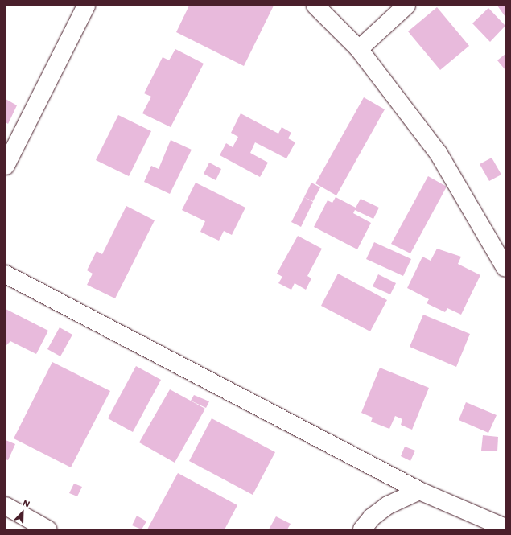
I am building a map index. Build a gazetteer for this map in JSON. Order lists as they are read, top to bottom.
{
  "north": "top right"
}
